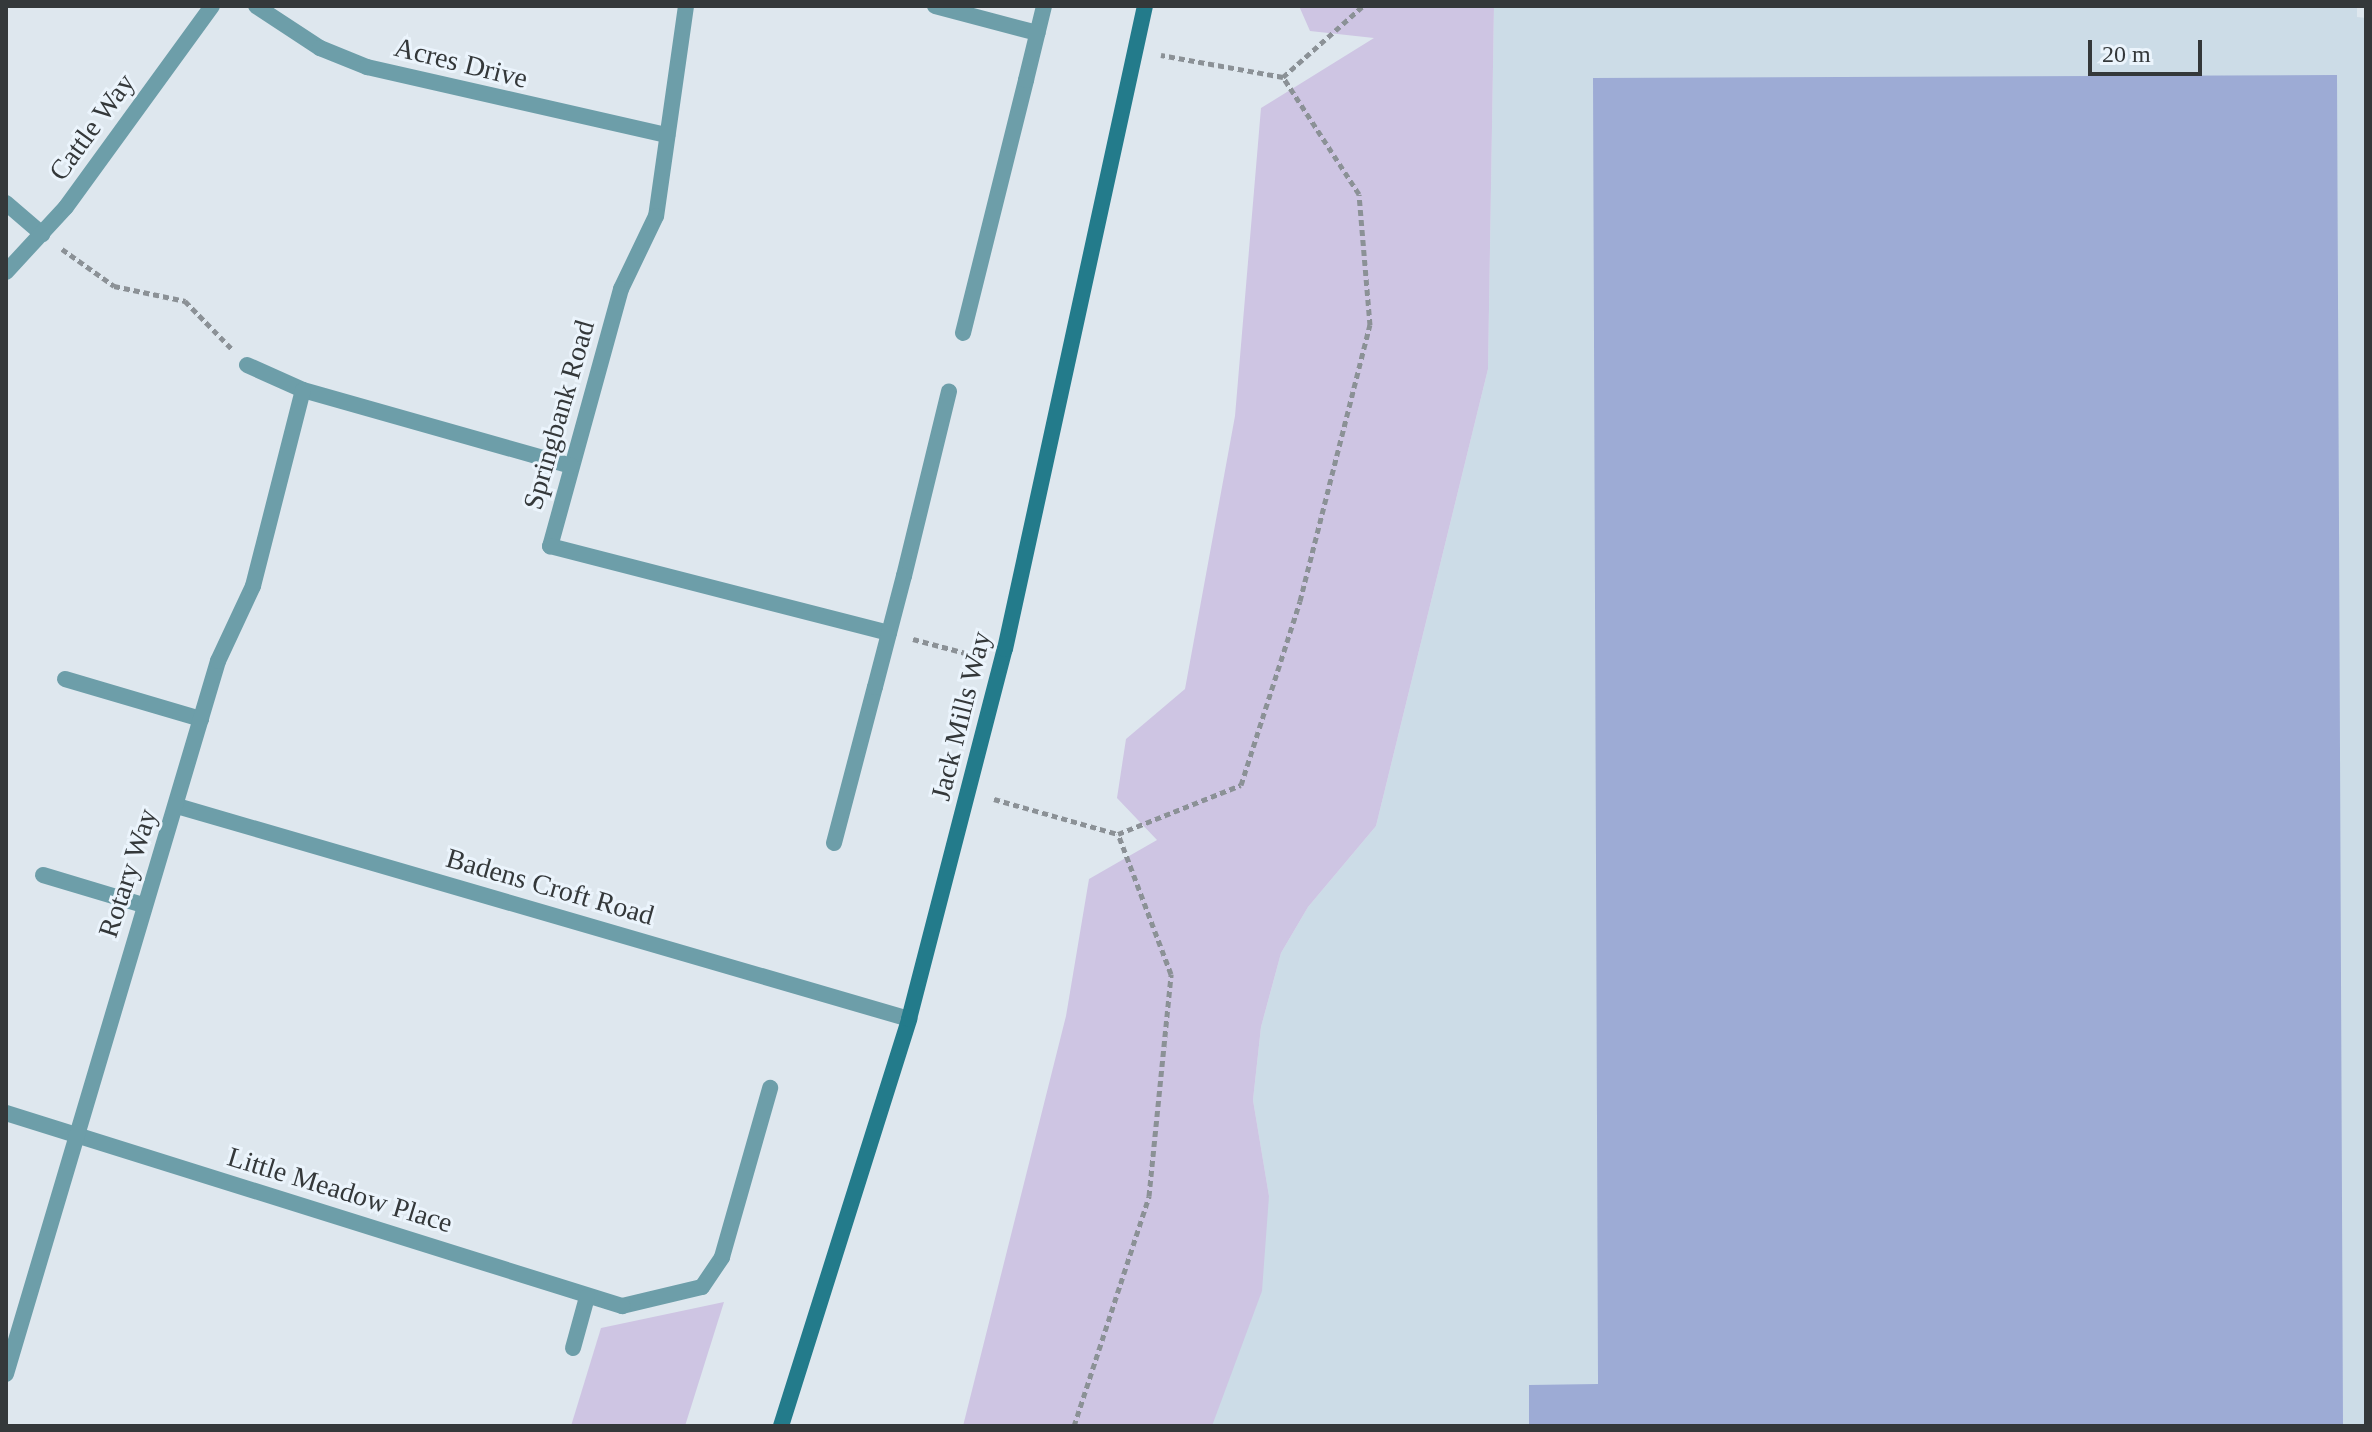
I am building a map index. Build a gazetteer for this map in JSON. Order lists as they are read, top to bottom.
{
  "streets": {
    "main road": ["Jack Mills Way"],
    "street": [
      "Acres Drive",
      "Cattle Way",
      "Springbank Road",
      "Rotary Way",
      "Badens Croft Road",
      "Little Meadow Place"
    ]
  },
  "crossings": [
    ["Acres Drive", "Springbank Road"],
    ["Jack Mills Way", "Badens Croft Road"],
    ["Rotary Way", "Badens Croft Road"],
    ["Rotary Way", "Little Meadow Place"]
  ],
  "scale_bar": "20 m"
}
